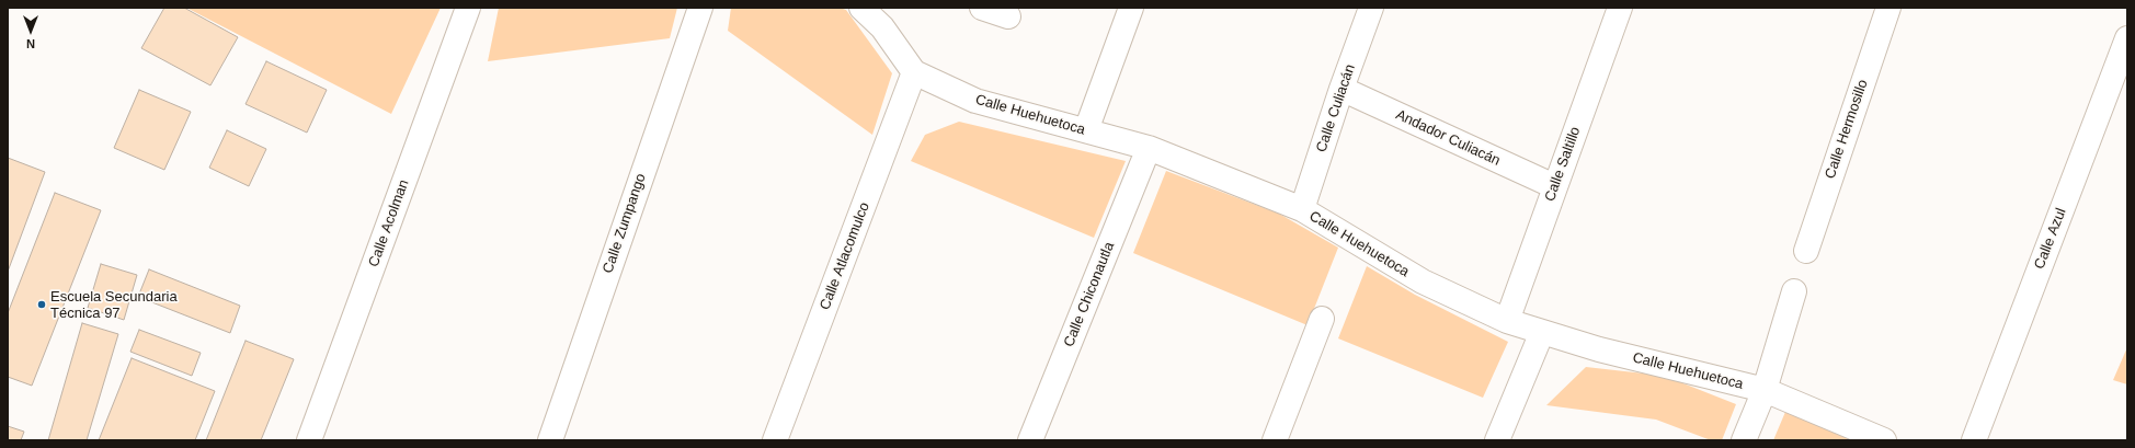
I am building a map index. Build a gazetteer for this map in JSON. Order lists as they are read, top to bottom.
{
  "streets": {
    "street": [
      "Calle Culiacán",
      "Calle Huehuetoca",
      "Calle Hermosillo",
      "Andador Culiacán",
      "Calle Saltillo",
      "Calle Acolman",
      "Calle Zumpango",
      "Calle Azul",
      "Calle Atlacomulco",
      "Calle Chiconautla"
    ]
  },
  "crossings": [
    ["Calle Culiacán", "Calle Huehuetoca"],
    ["Calle Culiacán", "Andador Culiacán"],
    ["Calle Huehuetoca", "Calle Saltillo"],
    ["Calle Huehuetoca", "Calle Atlacomulco"],
    ["Calle Huehuetoca", "Calle Chiconautla"],
    ["Andador Culiacán", "Calle Saltillo"]
  ],
  "places": ["Escuela Secundaria Técnica 97"],
  "north": "bottom"
}
